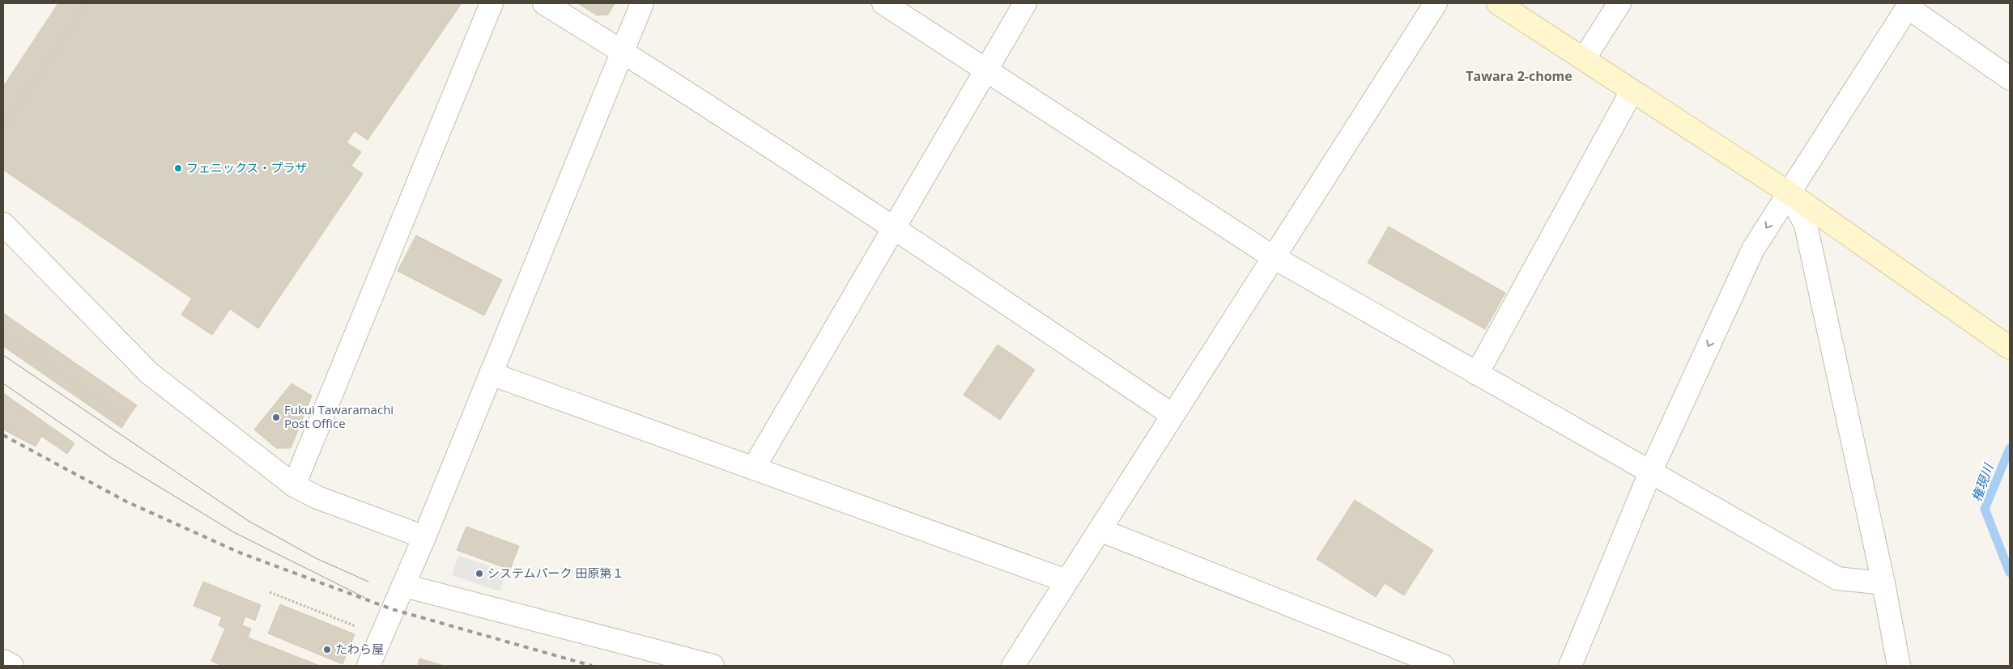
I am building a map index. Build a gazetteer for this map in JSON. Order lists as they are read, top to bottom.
{
  "districts": ["Tawara 2-chome"],
  "water": ["権現川"],
  "places": [
    "フェニックス・プラザ",
    "Fukui Tawaramachi Post Office",
    "システムパーク 田原第１",
    "たわら屋"
  ]
}
